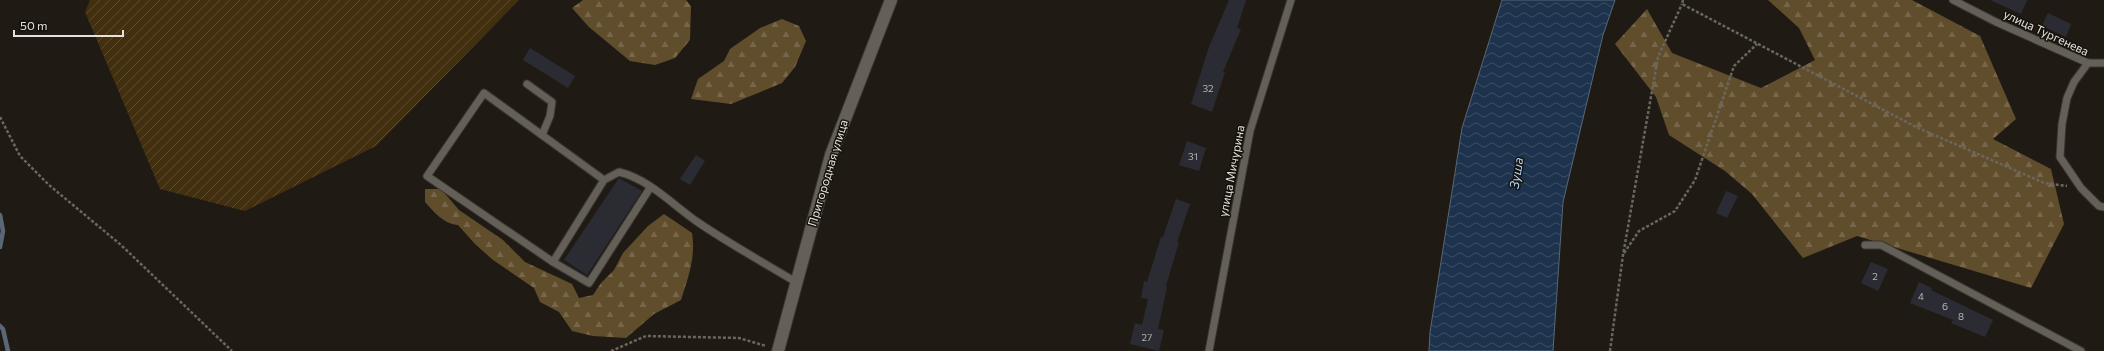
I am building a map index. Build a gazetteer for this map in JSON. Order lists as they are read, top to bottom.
{
  "streets": {
    "street": ["Пригородная улица"],
    "lane": ["улица Тургенева", "улица Мичурина"]
  },
  "water": ["Зуша"],
  "house_numbers": [
    "32",
    "31",
    "2",
    "4",
    "6",
    "8",
    "27"
  ],
  "scale_bar": "50 m"
}
